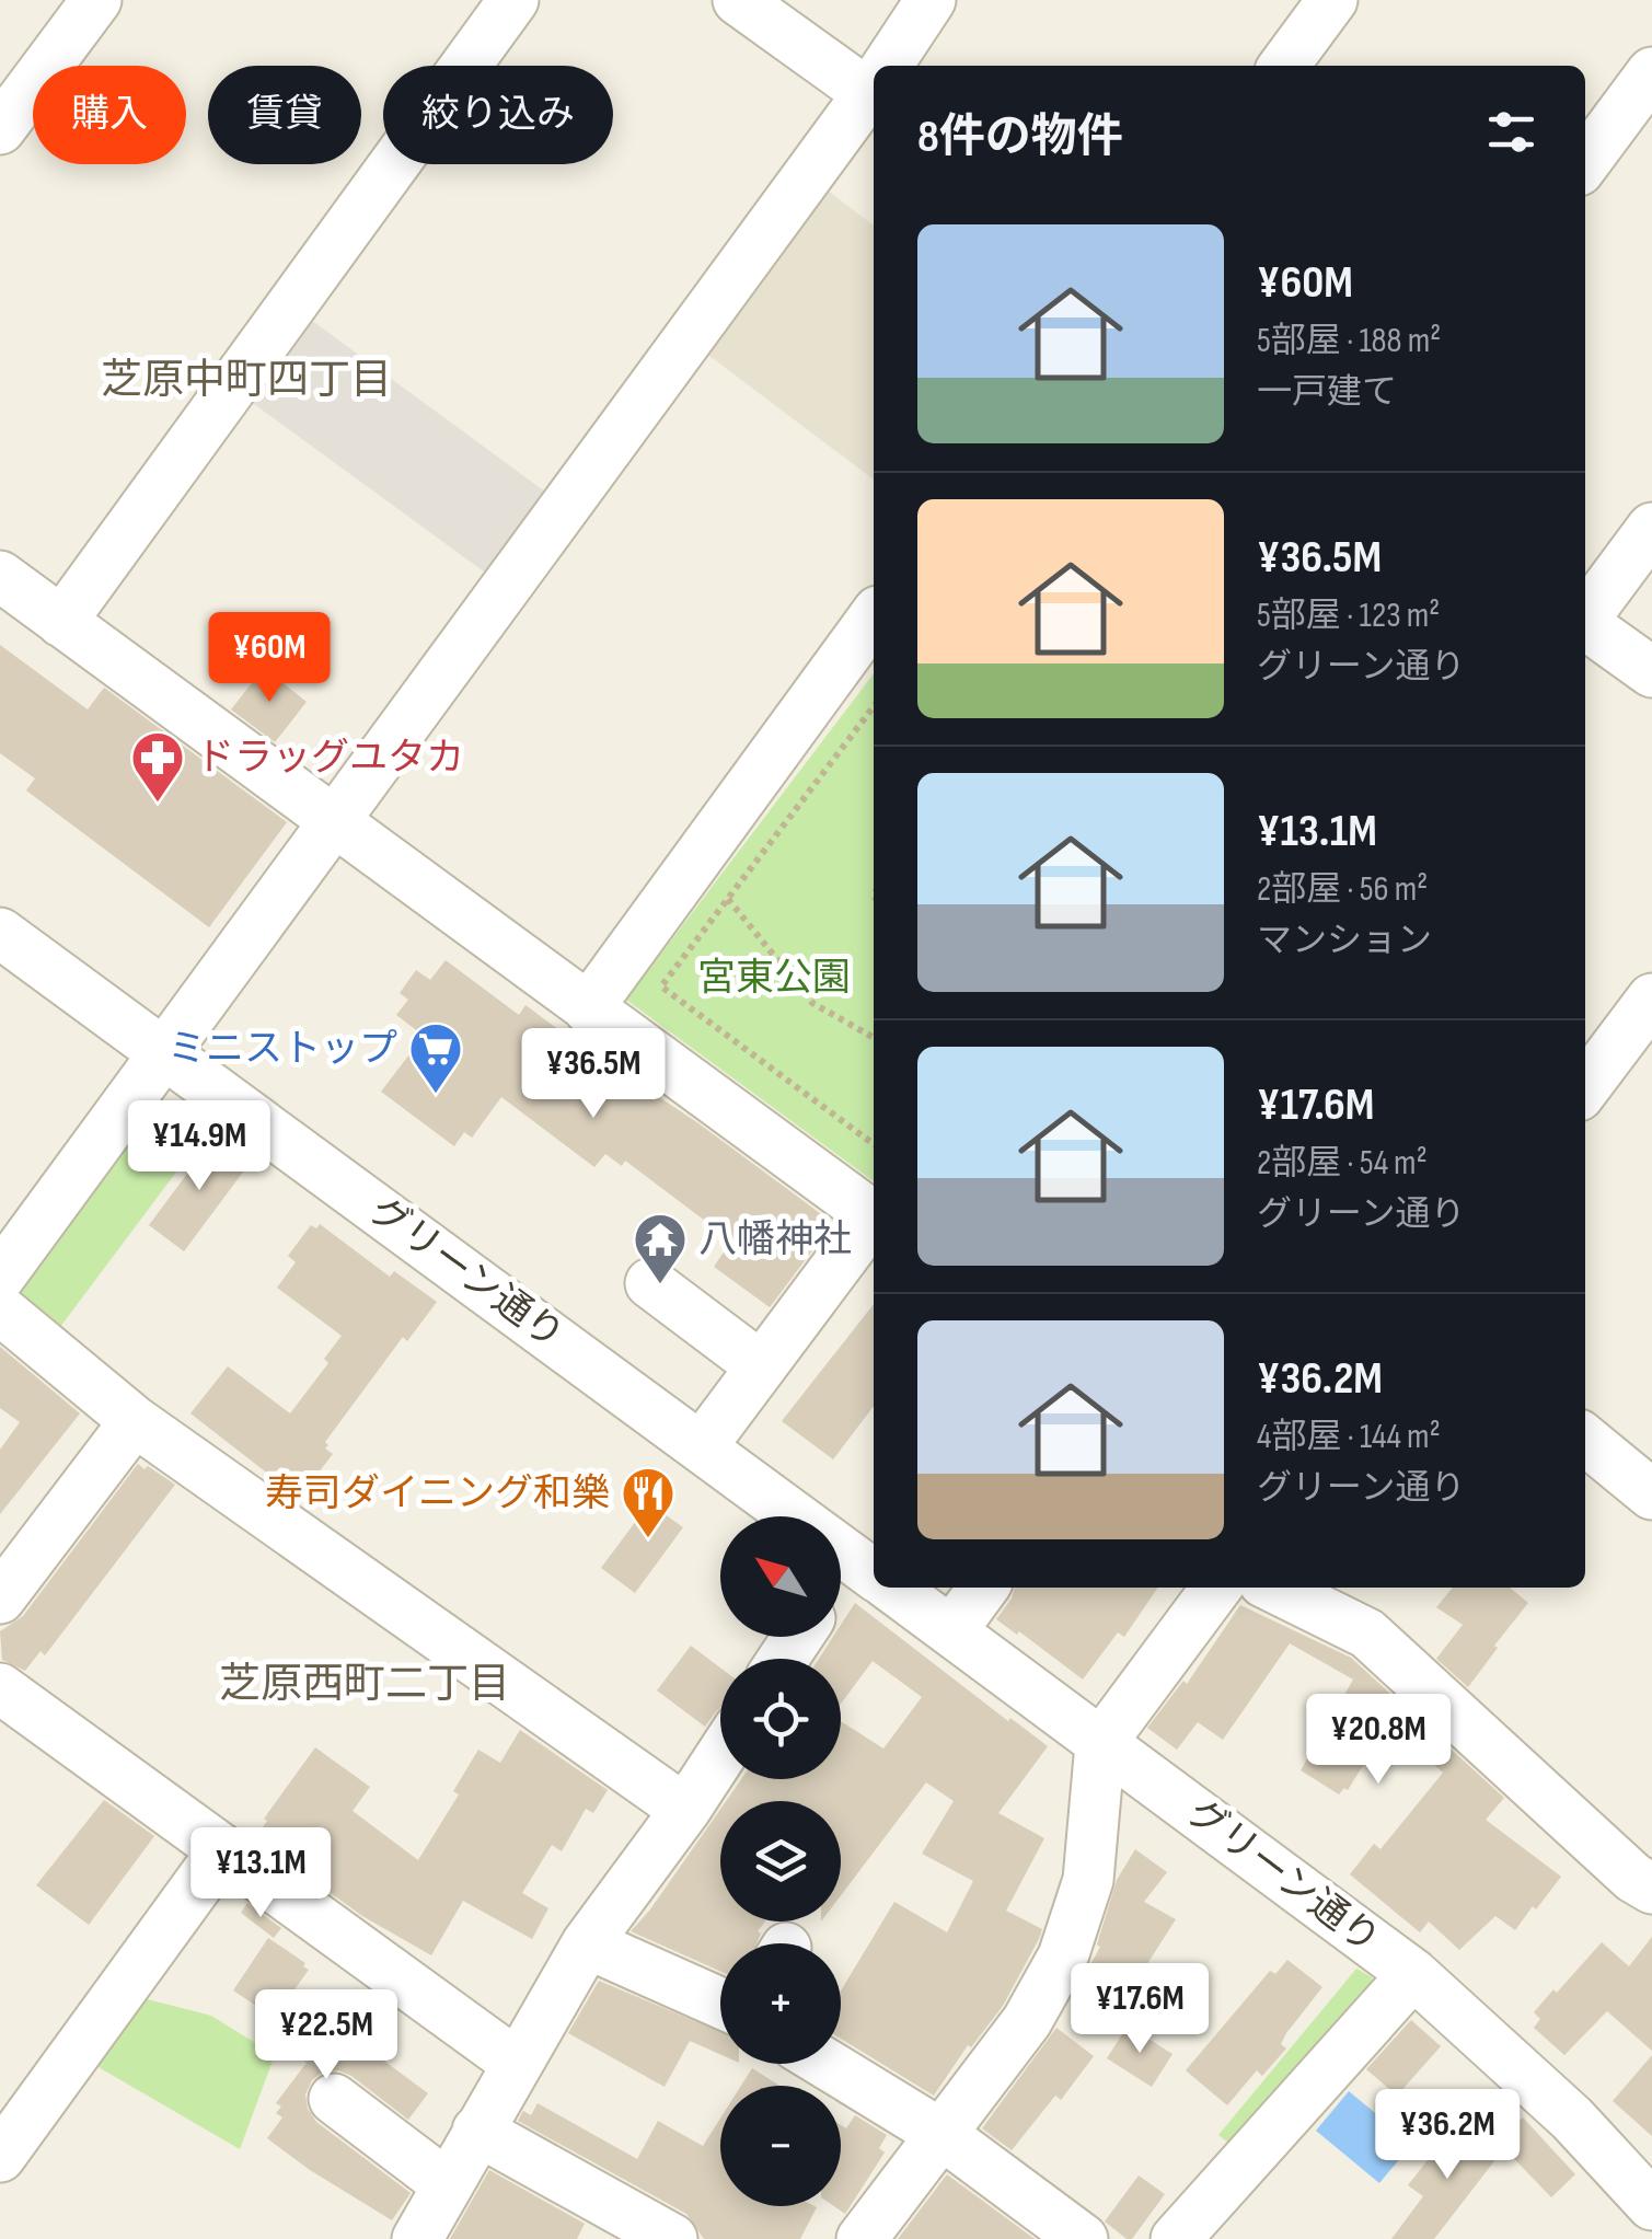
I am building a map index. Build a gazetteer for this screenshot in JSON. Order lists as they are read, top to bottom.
{
  "streets": {
    "street": ["グリーン通り"]
  },
  "districts": ["芝原中町四丁目", "芝原西町二丁目"],
  "parks": ["宮東公園"],
  "places": {
    "pharmacy": ["ドラッグユタカ"],
    "supermarket": ["ミニストップ"],
    "temple": ["八幡神社"],
    "restaurant": ["寿司ダイニング和樂"]
  },
  "north": "top left",
  "page": {
    "chip": ["購入", "賃貸", "絞り込み"],
    "heading": "8件の物件",
    "list": [
      {
        "name": "¥60M",
        "note": "5部屋 · 188 m² · 一戸建て"
      },
      {
        "name": "¥36.5M",
        "note": "5部屋 · 123 m² · グリーン通り"
      },
      {
        "name": "¥13.1M",
        "note": "2部屋 · 56 m² · マンション"
      },
      {
        "name": "¥17.6M",
        "note": "2部屋 · 54 m² · グリーン通り"
      },
      {
        "name": "¥36.2M",
        "note": "4部屋 · 144 m² · グリーン通り"
      }
    ],
    "price": [
      "¥60M",
      "¥36.5M",
      "¥14.9M",
      "¥20.8M",
      "¥13.1M",
      "¥17.6M",
      "¥22.5M",
      "¥36.2M"
    ],
    "map_buttons": ["+", "−"]
  }
}
